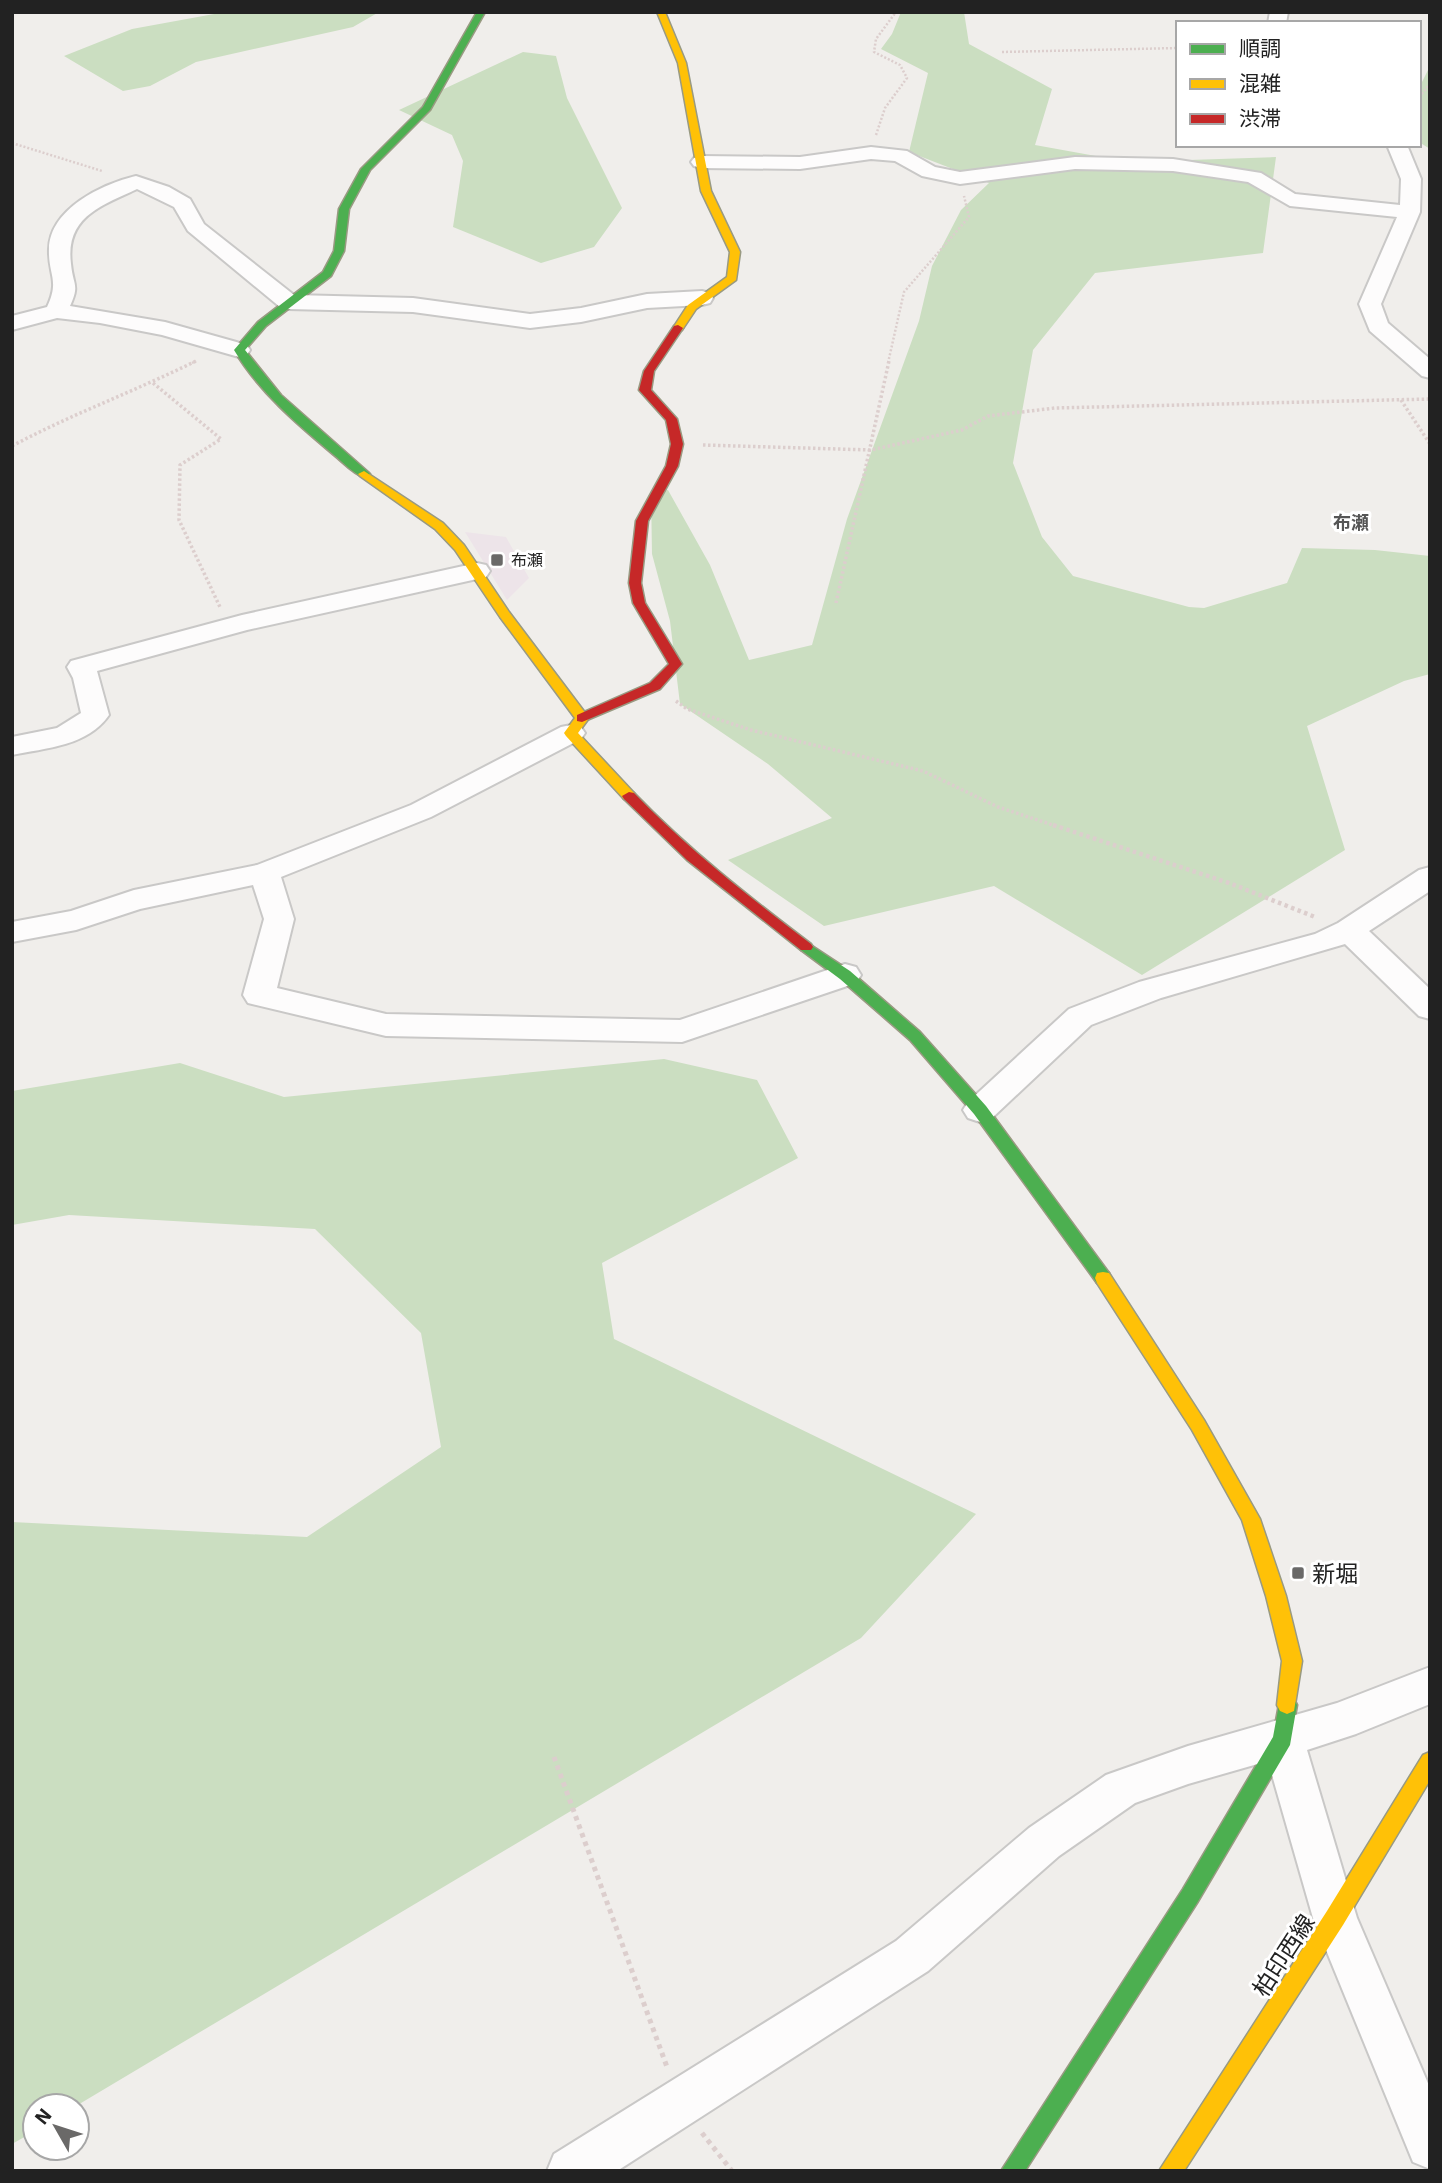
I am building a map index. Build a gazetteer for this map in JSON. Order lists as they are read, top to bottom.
{
  "streets": {
    "street": ["柏印西線"]
  },
  "districts": ["布瀬"],
  "places": {
    "transit": ["布瀬", "新堀"]
  },
  "legend": ["順調", "混雑", "渋滞"],
  "north": "top left"
}
